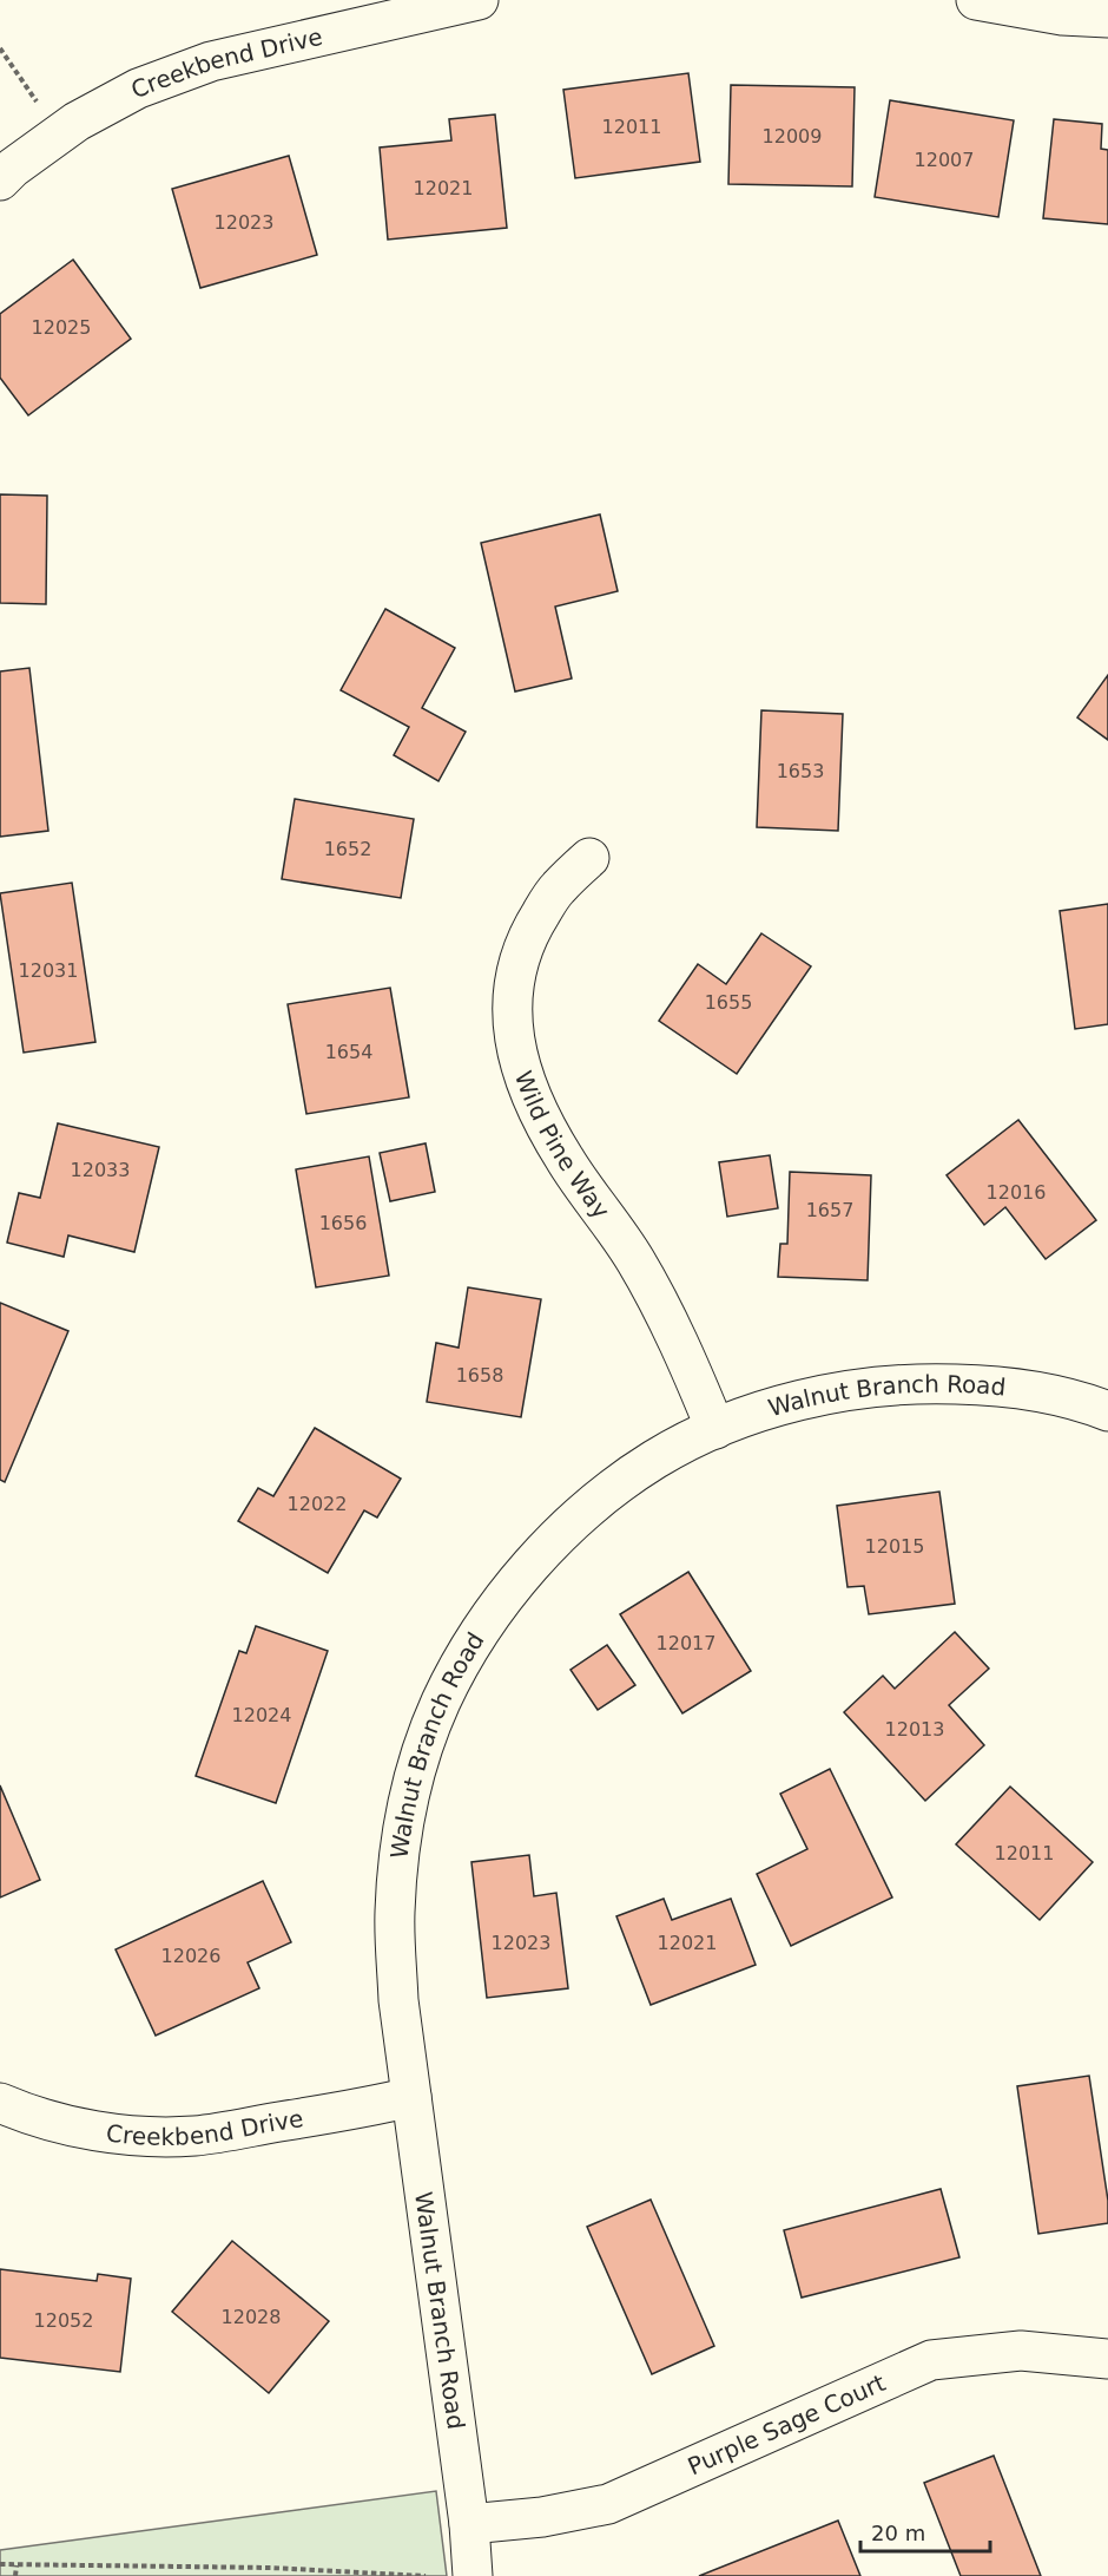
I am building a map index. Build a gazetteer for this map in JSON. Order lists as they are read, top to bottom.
{
  "streets": {
    "street": [
      "Creekbend Drive",
      "Wild Pine Way",
      "Walnut Branch Road",
      "Purple Sage Court"
    ]
  },
  "crossings": [
    ["Creekbend Drive", "Walnut Branch Road"],
    ["Wild Pine Way", "Walnut Branch Road"],
    ["Walnut Branch Road", "Purple Sage Court"]
  ],
  "house_numbers": [
    "12011",
    "12009",
    "12007",
    "12021",
    "12023",
    "12025",
    "1653",
    "1652",
    "12031",
    "1655",
    "1654",
    "12033",
    "12016",
    "1657",
    "1656",
    "1658",
    "12022",
    "12015",
    "12017",
    "12024",
    "12013",
    "12011",
    "12023",
    "12021",
    "12026",
    "12028",
    "12052"
  ],
  "scale_bar": "20 m"
}
